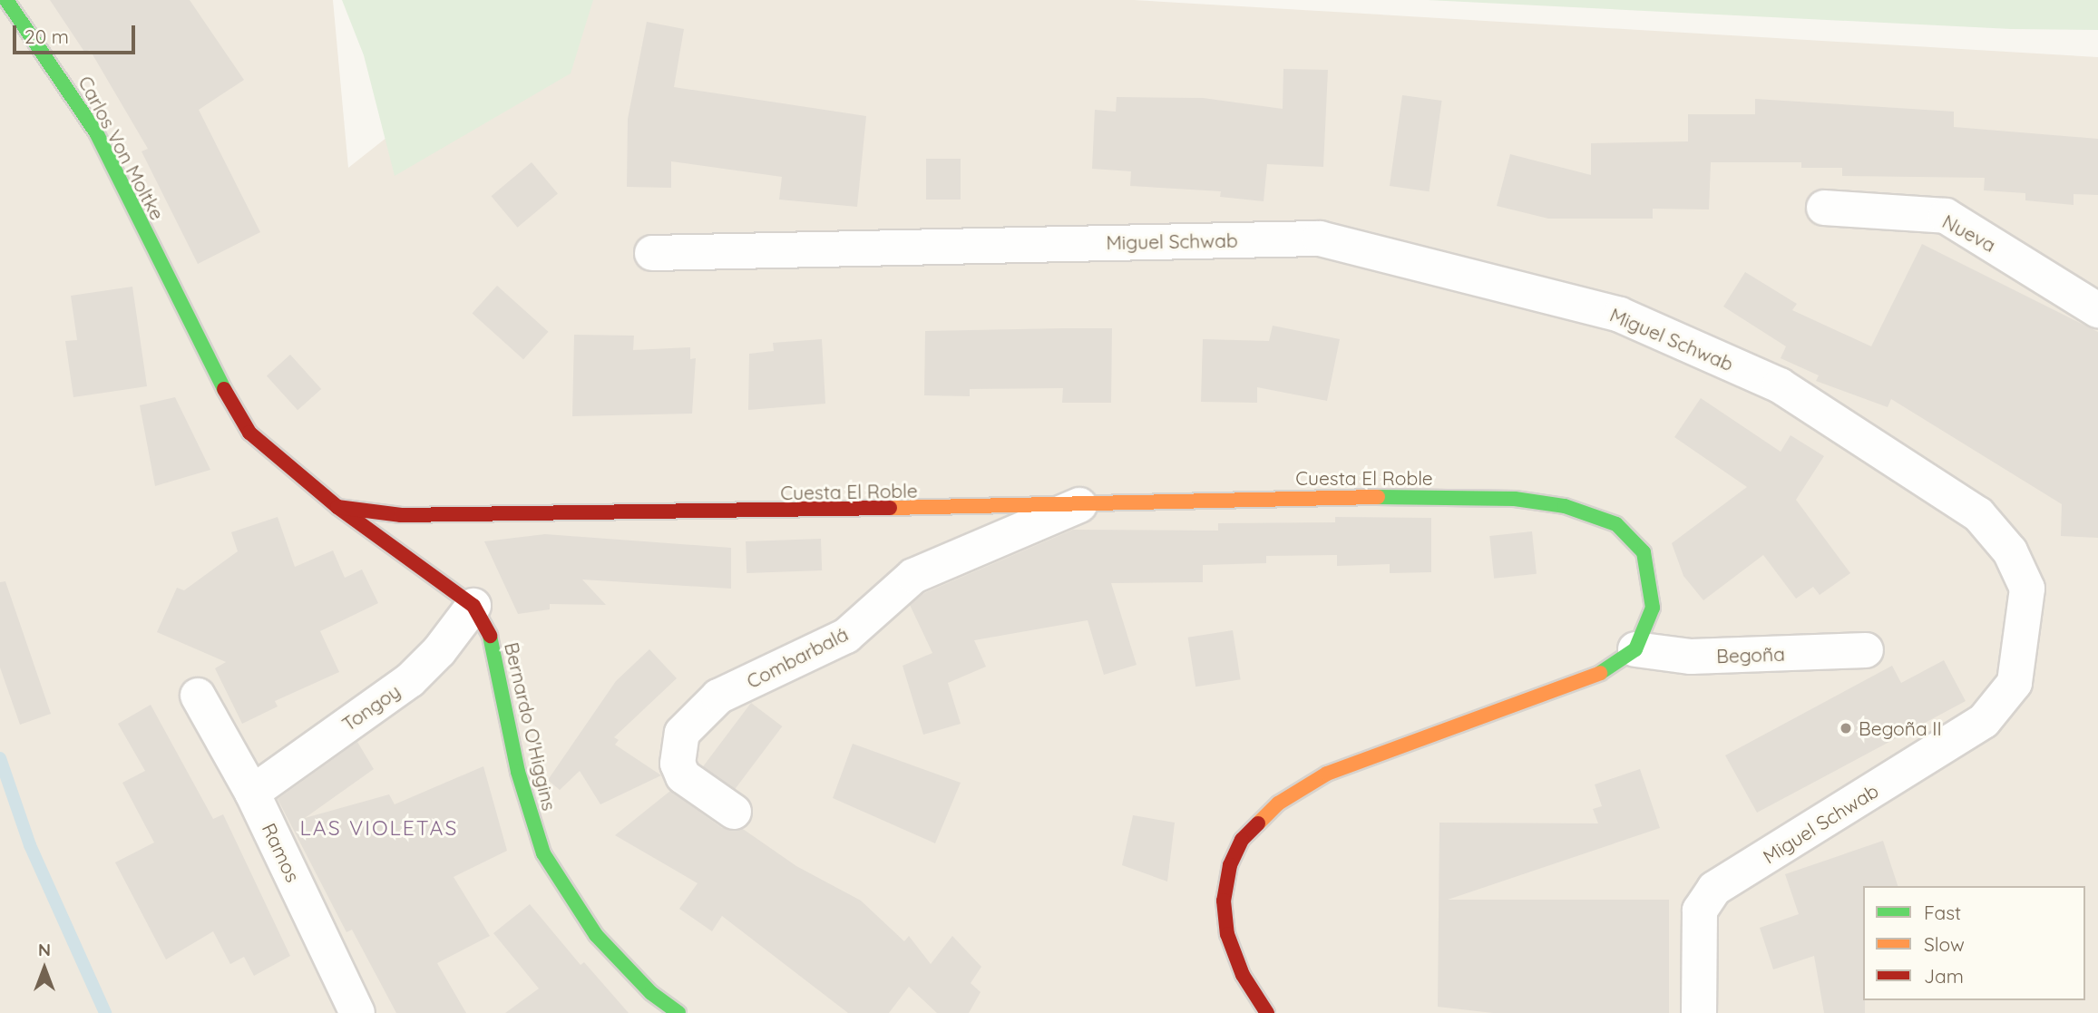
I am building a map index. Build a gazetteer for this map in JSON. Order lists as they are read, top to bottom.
{
  "streets": {
    "main road": ["Carlos Von Moltke", "Cuesta El Roble", "Bernardo O'Higgins"],
    "street": [
      "Nueva",
      "Miguel Schwab",
      "Begoña",
      "Combarbalá",
      "Tongoy",
      "Ramos"
    ]
  },
  "crossings": [
    ["Carlos Von Moltke", "Cuesta El Roble"],
    ["Carlos Von Moltke", "Bernardo O'Higgins"],
    ["Cuesta El Roble", "Begoña"],
    ["Cuesta El Roble", "Combarbalá"],
    ["Cuesta El Roble", "Bernardo O'Higgins"],
    ["Tongoy", "Bernardo O'Higgins"],
    ["Tongoy", "Ramos"]
  ],
  "districts": ["LAS VIOLETAS"],
  "places": ["Begoña II"],
  "legend": ["Fast", "Slow", "Jam"],
  "scale_bar": "20 m",
  "north": "top"
}
